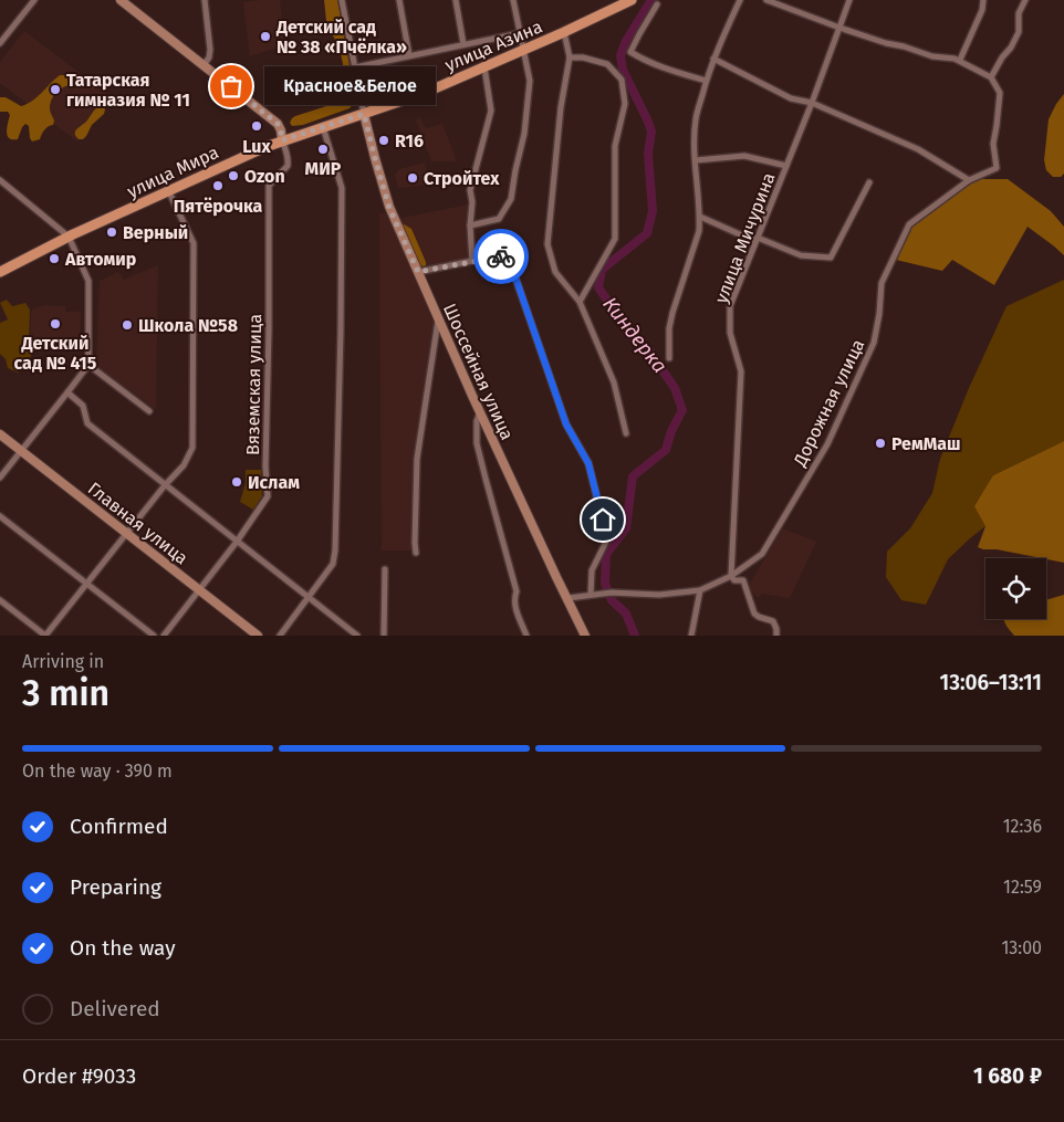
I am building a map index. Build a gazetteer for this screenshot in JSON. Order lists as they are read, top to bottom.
{
  "streets": {
    "main road": ["улица Азина", "улица Мира"],
    "street": [
      "улица Мичурина",
      "Шоссейная улица",
      "Вяземская улица",
      "Дорожная улица",
      "Главная улица"
    ]
  },
  "crossings": [
    ["улица Азина", "улица Мира"],
    ["улица Азина", "Шоссейная улица"],
    ["улица Мира", "Шоссейная улица"],
    ["улица Мира", "Вяземская улица"],
    ["улица Мичурина", "Дорожная улица"],
    ["Шоссейная улица", "Дорожная улица"],
    ["Вяземская улица", "Главная улица"]
  ],
  "water": ["Киндерка"],
  "places": [
    "Детский сад № 38 «Пчёлка»",
    "Красное&Белое",
    "Татарская гимназия № 11",
    "Lux",
    "R16",
    "МИР",
    "Ozon",
    "Стройтех",
    "Пятёрочка",
    "Верный",
    "Автомир",
    "Детский сад № 415",
    "Школа №58",
    "РемМаш",
    "Ислам"
  ],
  "page": {
    "bubble": "Красное&Белое",
    "heading": ["3 min", "Arriving in", "13:06–13:11"],
    "panel": ["Order #9033", "1 680 ₽"],
    "bar": "On the way · 390 m",
    "list": [
      ["Confirmed", "12:36"],
      ["Preparing", "12:59"],
      ["On the way", "13:00"],
      "Delivered"
    ]
  }
}
